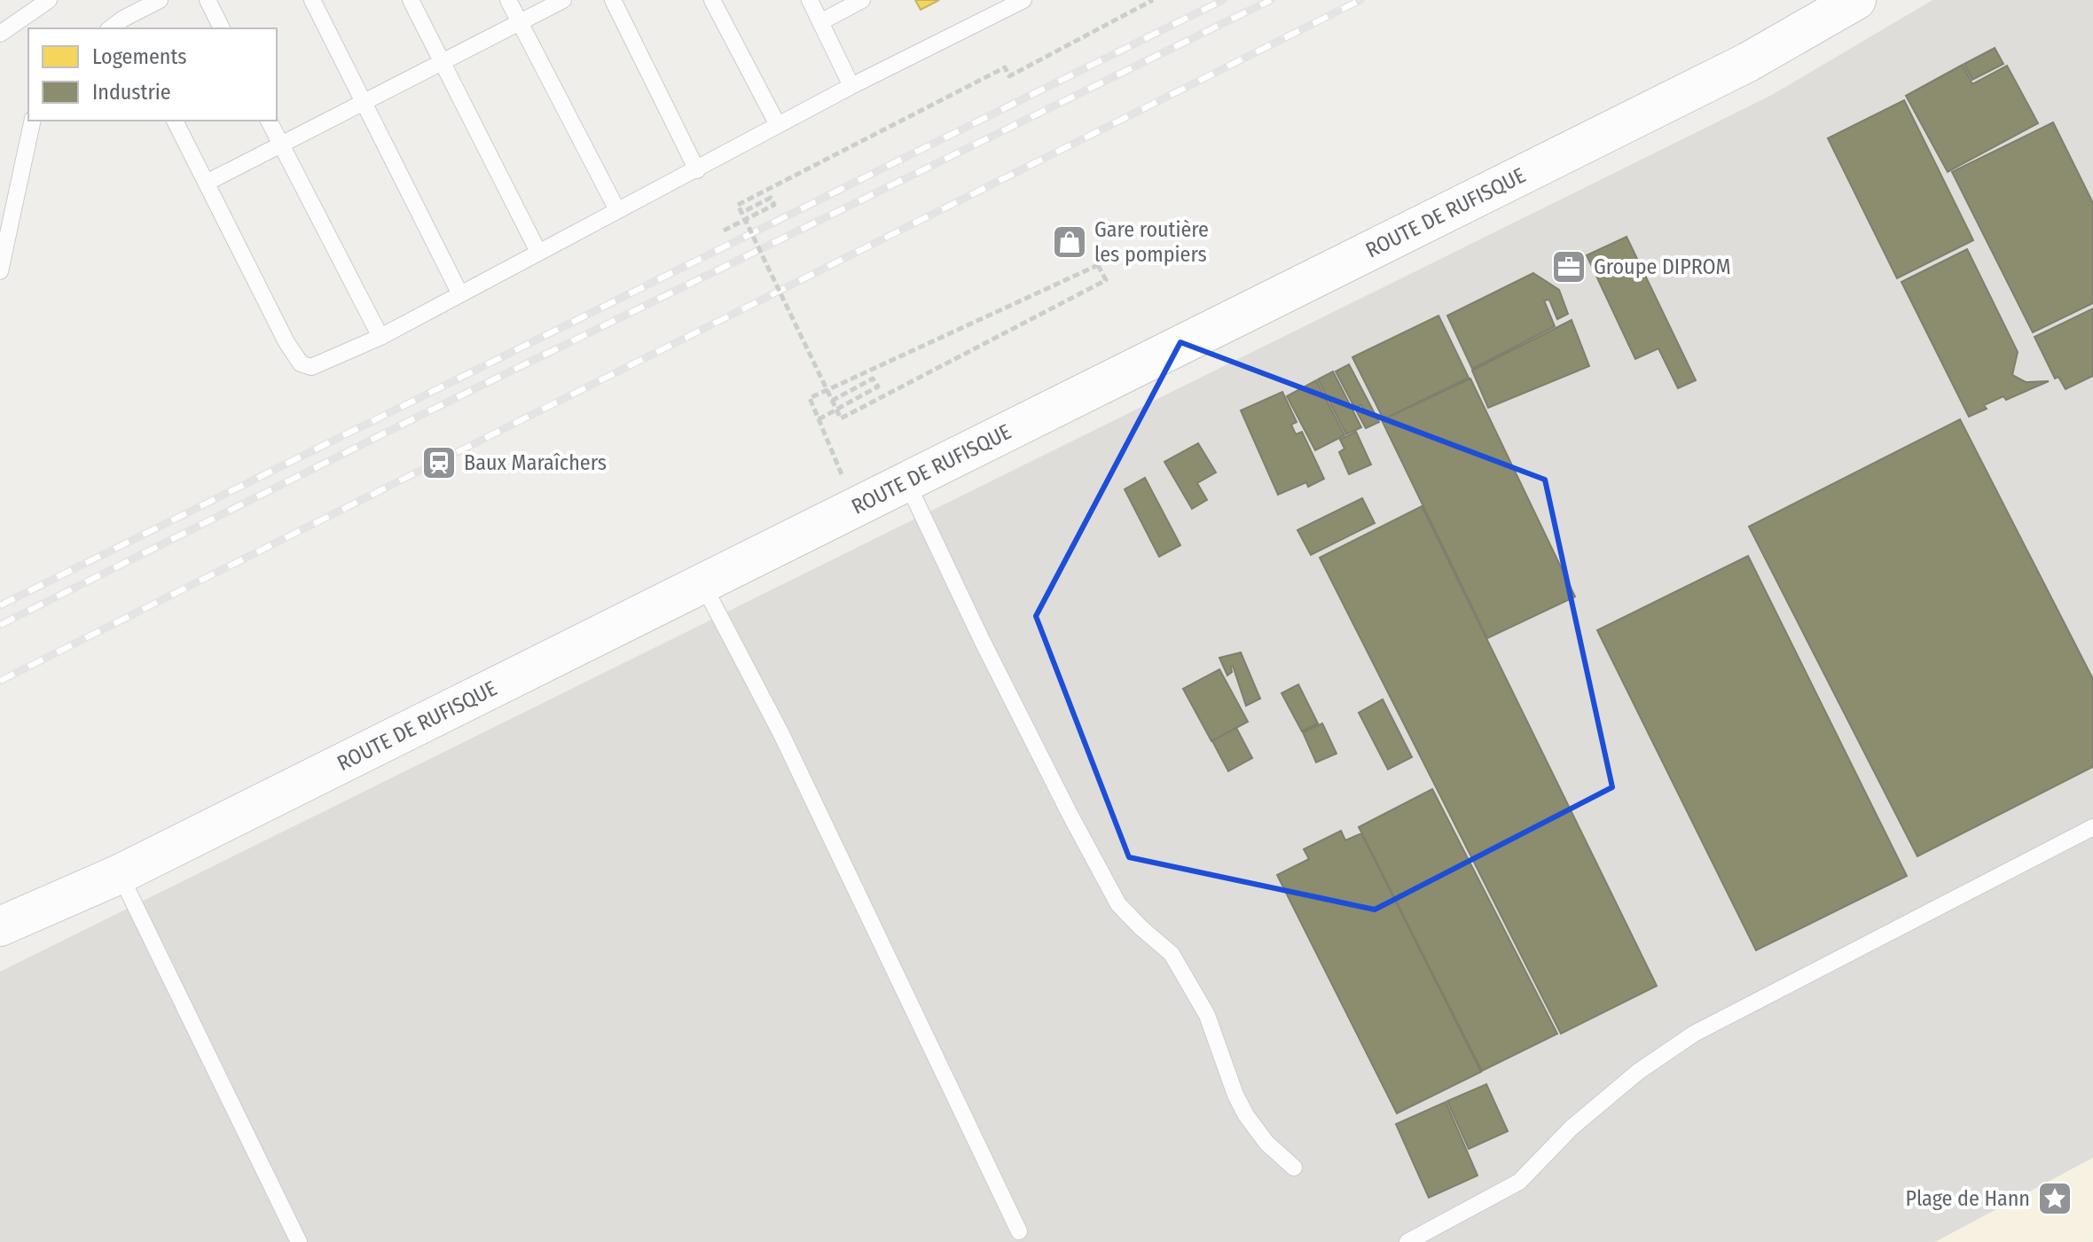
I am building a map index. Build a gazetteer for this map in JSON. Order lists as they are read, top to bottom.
{
  "streets": {
    "main road": ["ROUTE DE RUFISQUE"]
  },
  "places": {
    "shop": ["Gare routière les pompiers"],
    "office": ["Groupe DIPROM"],
    "station": ["Baux Maraîchers"],
    "place": ["Plage de Hann"]
  },
  "legend": ["Logements", "Industrie"]
}
